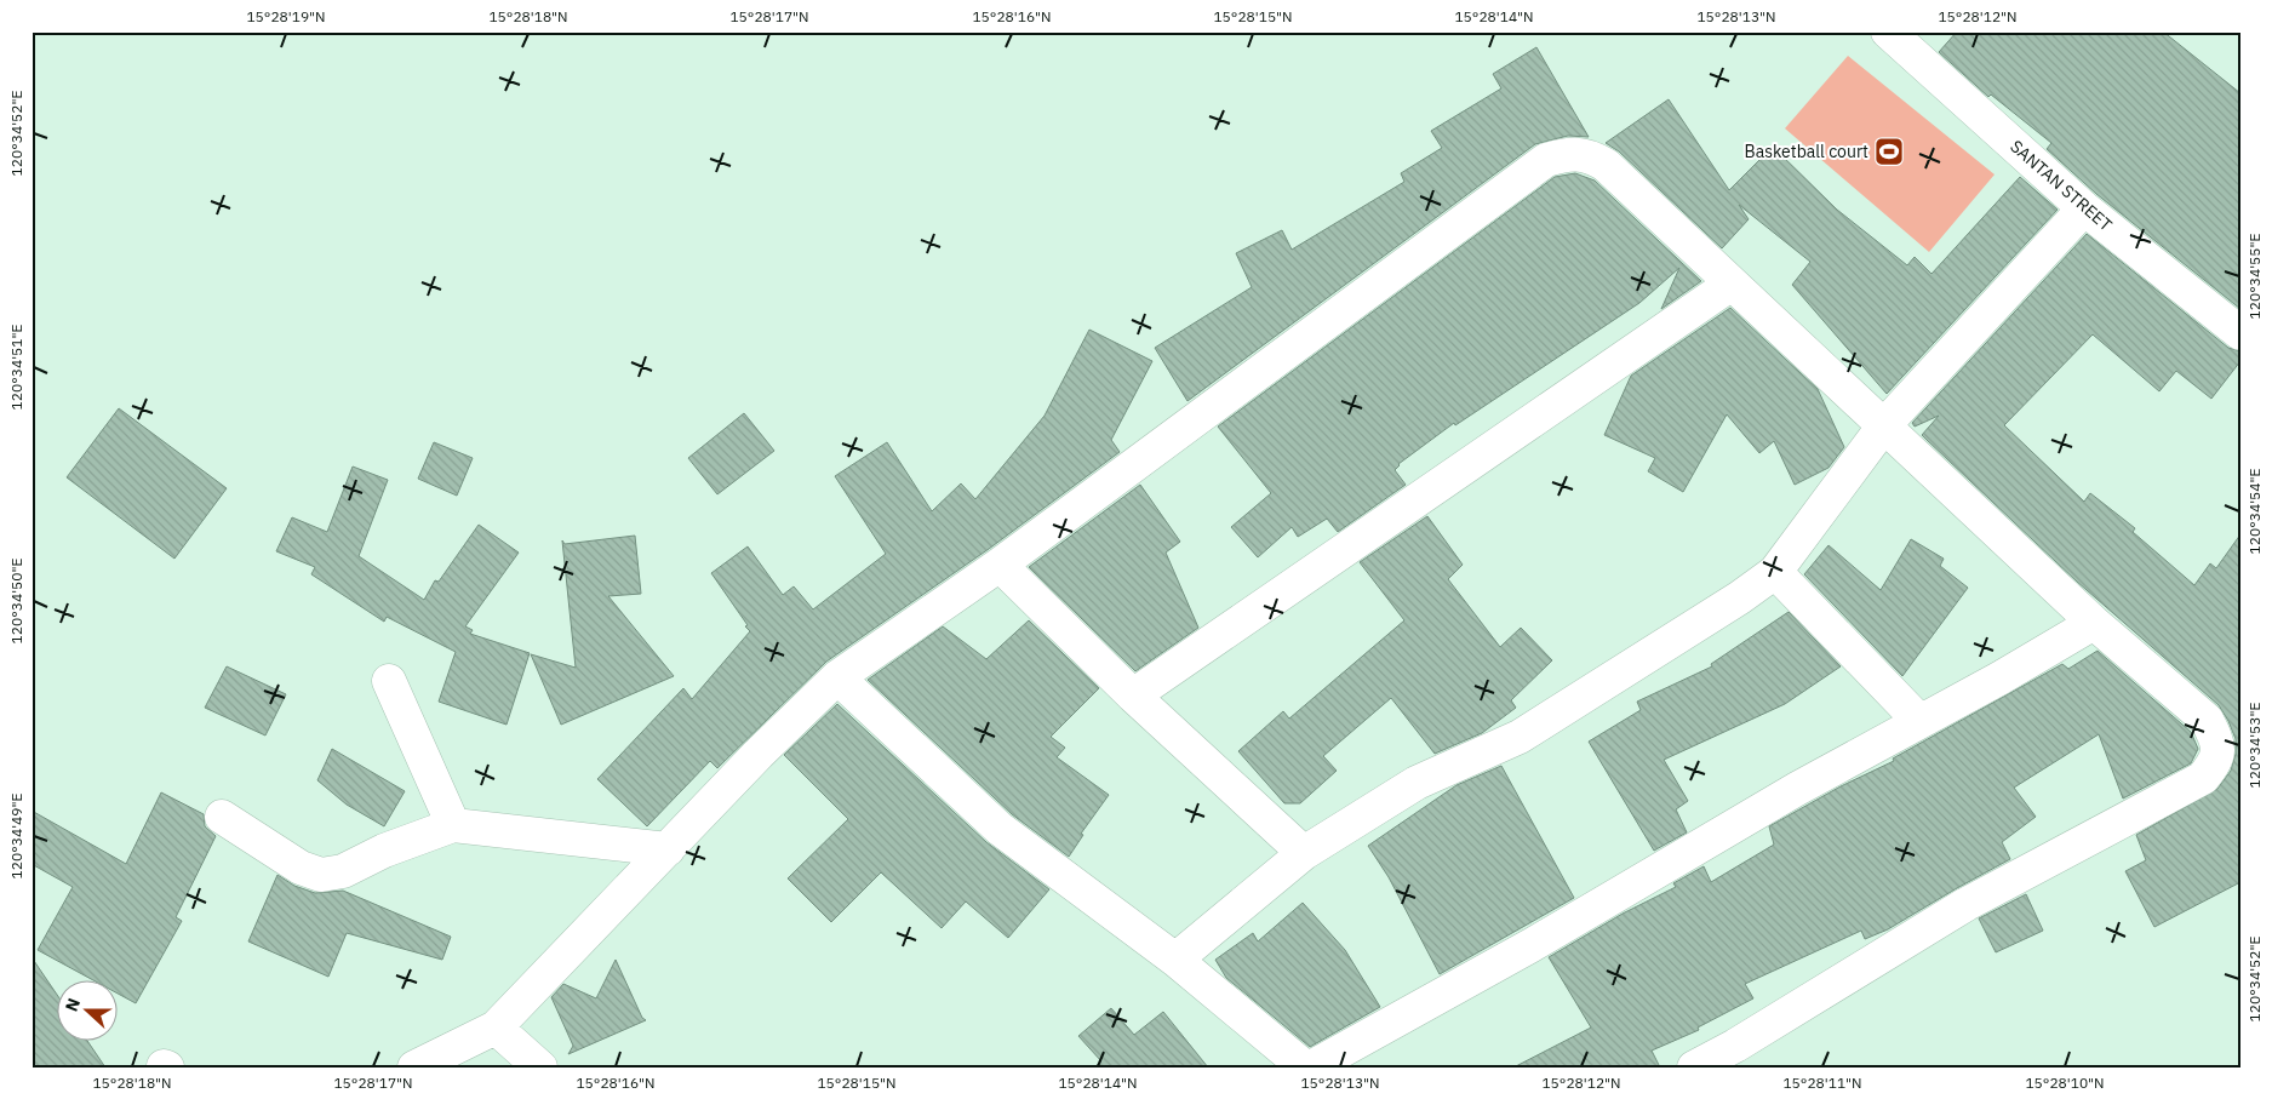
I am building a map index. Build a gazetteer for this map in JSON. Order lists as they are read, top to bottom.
{
  "streets": {
    "street": ["SANTAN STREET"]
  },
  "places": {
    "sports": ["Basketball court"]
  },
  "north": "left",
  "coordinates": [
    "15°28'19\"N",
    "15°28'18\"N",
    "15°28'17\"N",
    "15°28'16\"N",
    "15°28'15\"N",
    "15°28'14\"N",
    "15°28'13\"N",
    "15°28'12\"N",
    "120°34'52\"E",
    "120°34'55\"E",
    "120°34'51\"E",
    "120°34'54\"E",
    "120°34'50\"E",
    "120°34'53\"E",
    "120°34'49\"E",
    "15°28'11\"N",
    "15°28'10\"N"
  ]
}
